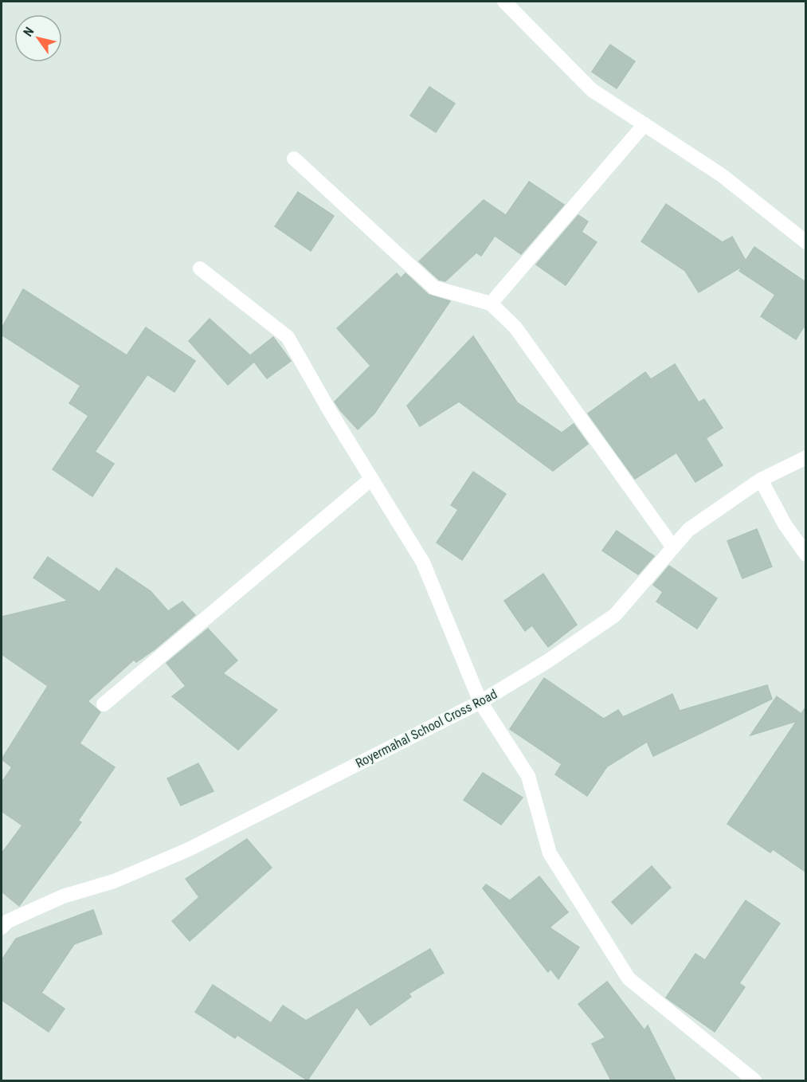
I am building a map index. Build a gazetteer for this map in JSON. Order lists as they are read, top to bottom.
{
  "streets": {
    "street": ["Royermahal School Cross Road"]
  },
  "north": "top left"
}
